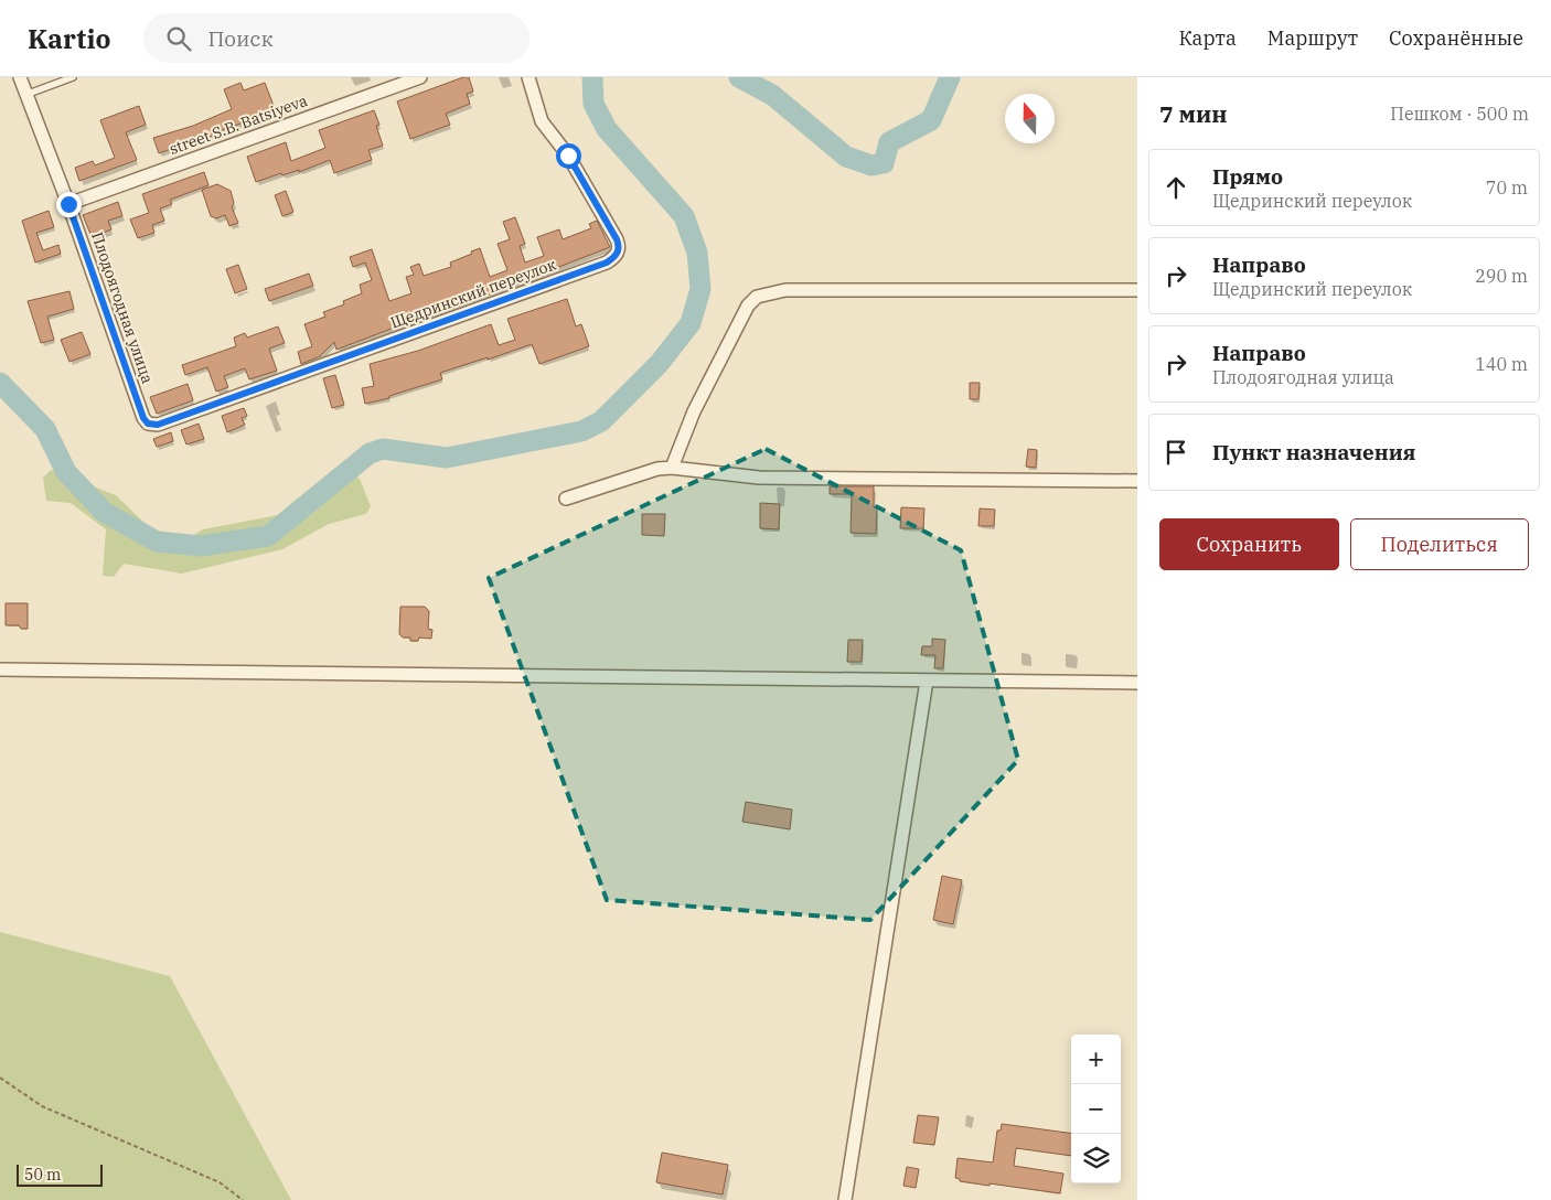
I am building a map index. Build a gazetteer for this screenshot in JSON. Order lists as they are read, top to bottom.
{
  "streets": {
    "street": ["street S.B. Batsiyeva", "Щедринский переулок", "Плодоягодная улица"]
  },
  "crossings": [
    ["street S.B. Batsiyeva", "Плодоягодная улица"],
    ["Щедринский переулок", "Плодоягодная улица"]
  ],
  "scale_bar": "50 m",
  "north": "top",
  "page": {
    "header": "Kartio",
    "search": "Поиск",
    "nav": ["Карта", "Маршрут", "Сохранённые"],
    "heading": ["7 мин", "Пешком · 500 m"],
    "list": [
      ["Прямо", "Щедринский переулок", "70 m"],
      ["Направо", "Щедринский переулок", "290 m"],
      ["Направо", "Плодоягодная улица", "140 m"],
      "Пункт назначения"
    ],
    "buttons": ["Сохранить", "Поделиться"],
    "map_buttons": ["+", "−"],
    "scale": "50 m"
  }
}
